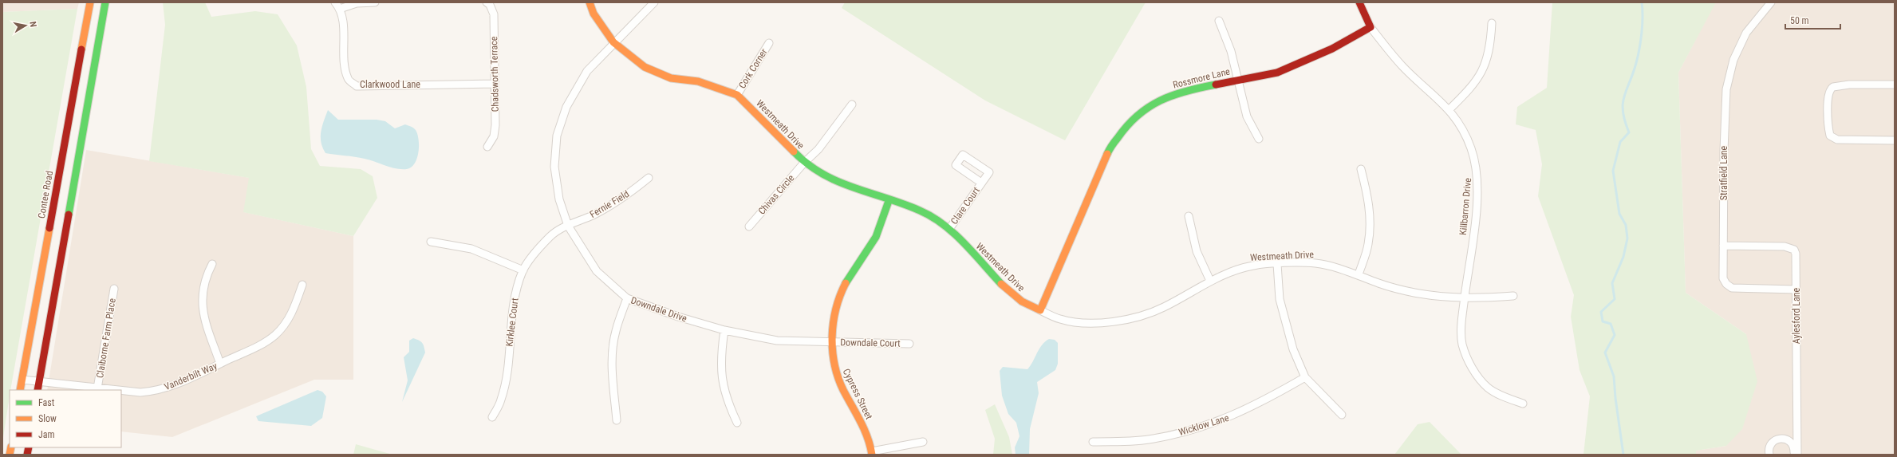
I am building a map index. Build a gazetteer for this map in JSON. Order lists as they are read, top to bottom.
{
  "streets": {
    "street": [
      "Cork Corner",
      "Chadsworth Terrace",
      "Rossmore Lane",
      "Clarkwood Lane",
      "Westmeath Drive",
      "Stratfield Lane",
      "Contee Road",
      "Chivas Circle",
      "Fernie Field",
      "Clare Court",
      "Killbarron Drive",
      "Downdale Drive",
      "Aylesford Lane",
      "Kirklee Court",
      "Claiborne Farm Place",
      "Downdale Court",
      "Vanderbilt Way",
      "Cypress Street",
      "Wicklow Lane"
    ]
  },
  "crossings": [
    ["Cork Corner", "Westmeath Drive"],
    ["Chadsworth Terrace", "Clarkwood Lane"],
    ["Rossmore Lane", "Westmeath Drive"],
    ["Rossmore Lane", "Killbarron Drive"],
    ["Westmeath Drive", "Chivas Circle"],
    ["Westmeath Drive", "Clare Court"],
    ["Westmeath Drive", "Killbarron Drive"],
    ["Westmeath Drive", "Downdale Drive"],
    ["Westmeath Drive", "Cypress Street"],
    ["Stratfield Lane", "Aylesford Lane"],
    ["Contee Road", "Vanderbilt Way"],
    ["Fernie Field", "Downdale Drive"],
    ["Fernie Field", "Kirklee Court"],
    ["Downdale Drive", "Kirklee Court"],
    ["Downdale Drive", "Downdale Court"],
    ["Downdale Drive", "Cypress Street"],
    ["Claiborne Farm Place", "Vanderbilt Way"],
    ["Downdale Court", "Cypress Street"]
  ],
  "legend": ["Fast", "Slow", "Jam"],
  "scale_bar": "50 m",
  "north": "right"
}
